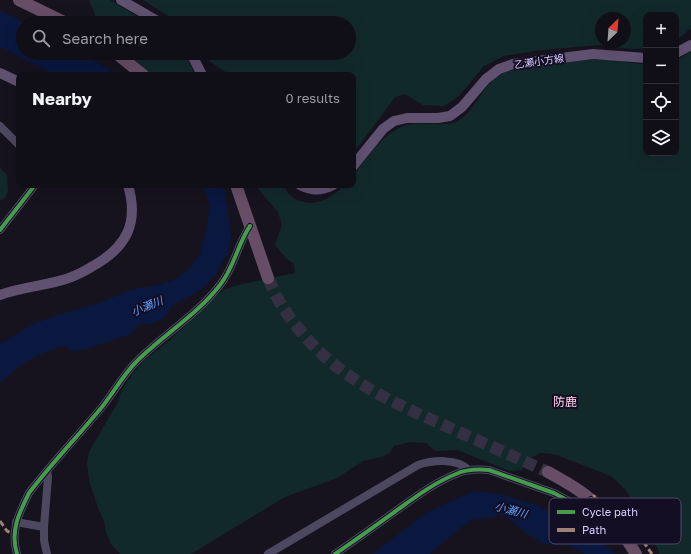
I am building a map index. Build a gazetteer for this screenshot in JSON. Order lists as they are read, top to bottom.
{
  "streets": {
    "main road": ["乙瀬小方線"]
  },
  "districts": ["防鹿"],
  "water": ["小瀬川"],
  "legend": ["Cycle path", "Path"],
  "north": "top right",
  "page": {
    "map_buttons": ["+", "−"],
    "search": "Search here",
    "heading": ["Nearby", "0 results"]
  }
}
